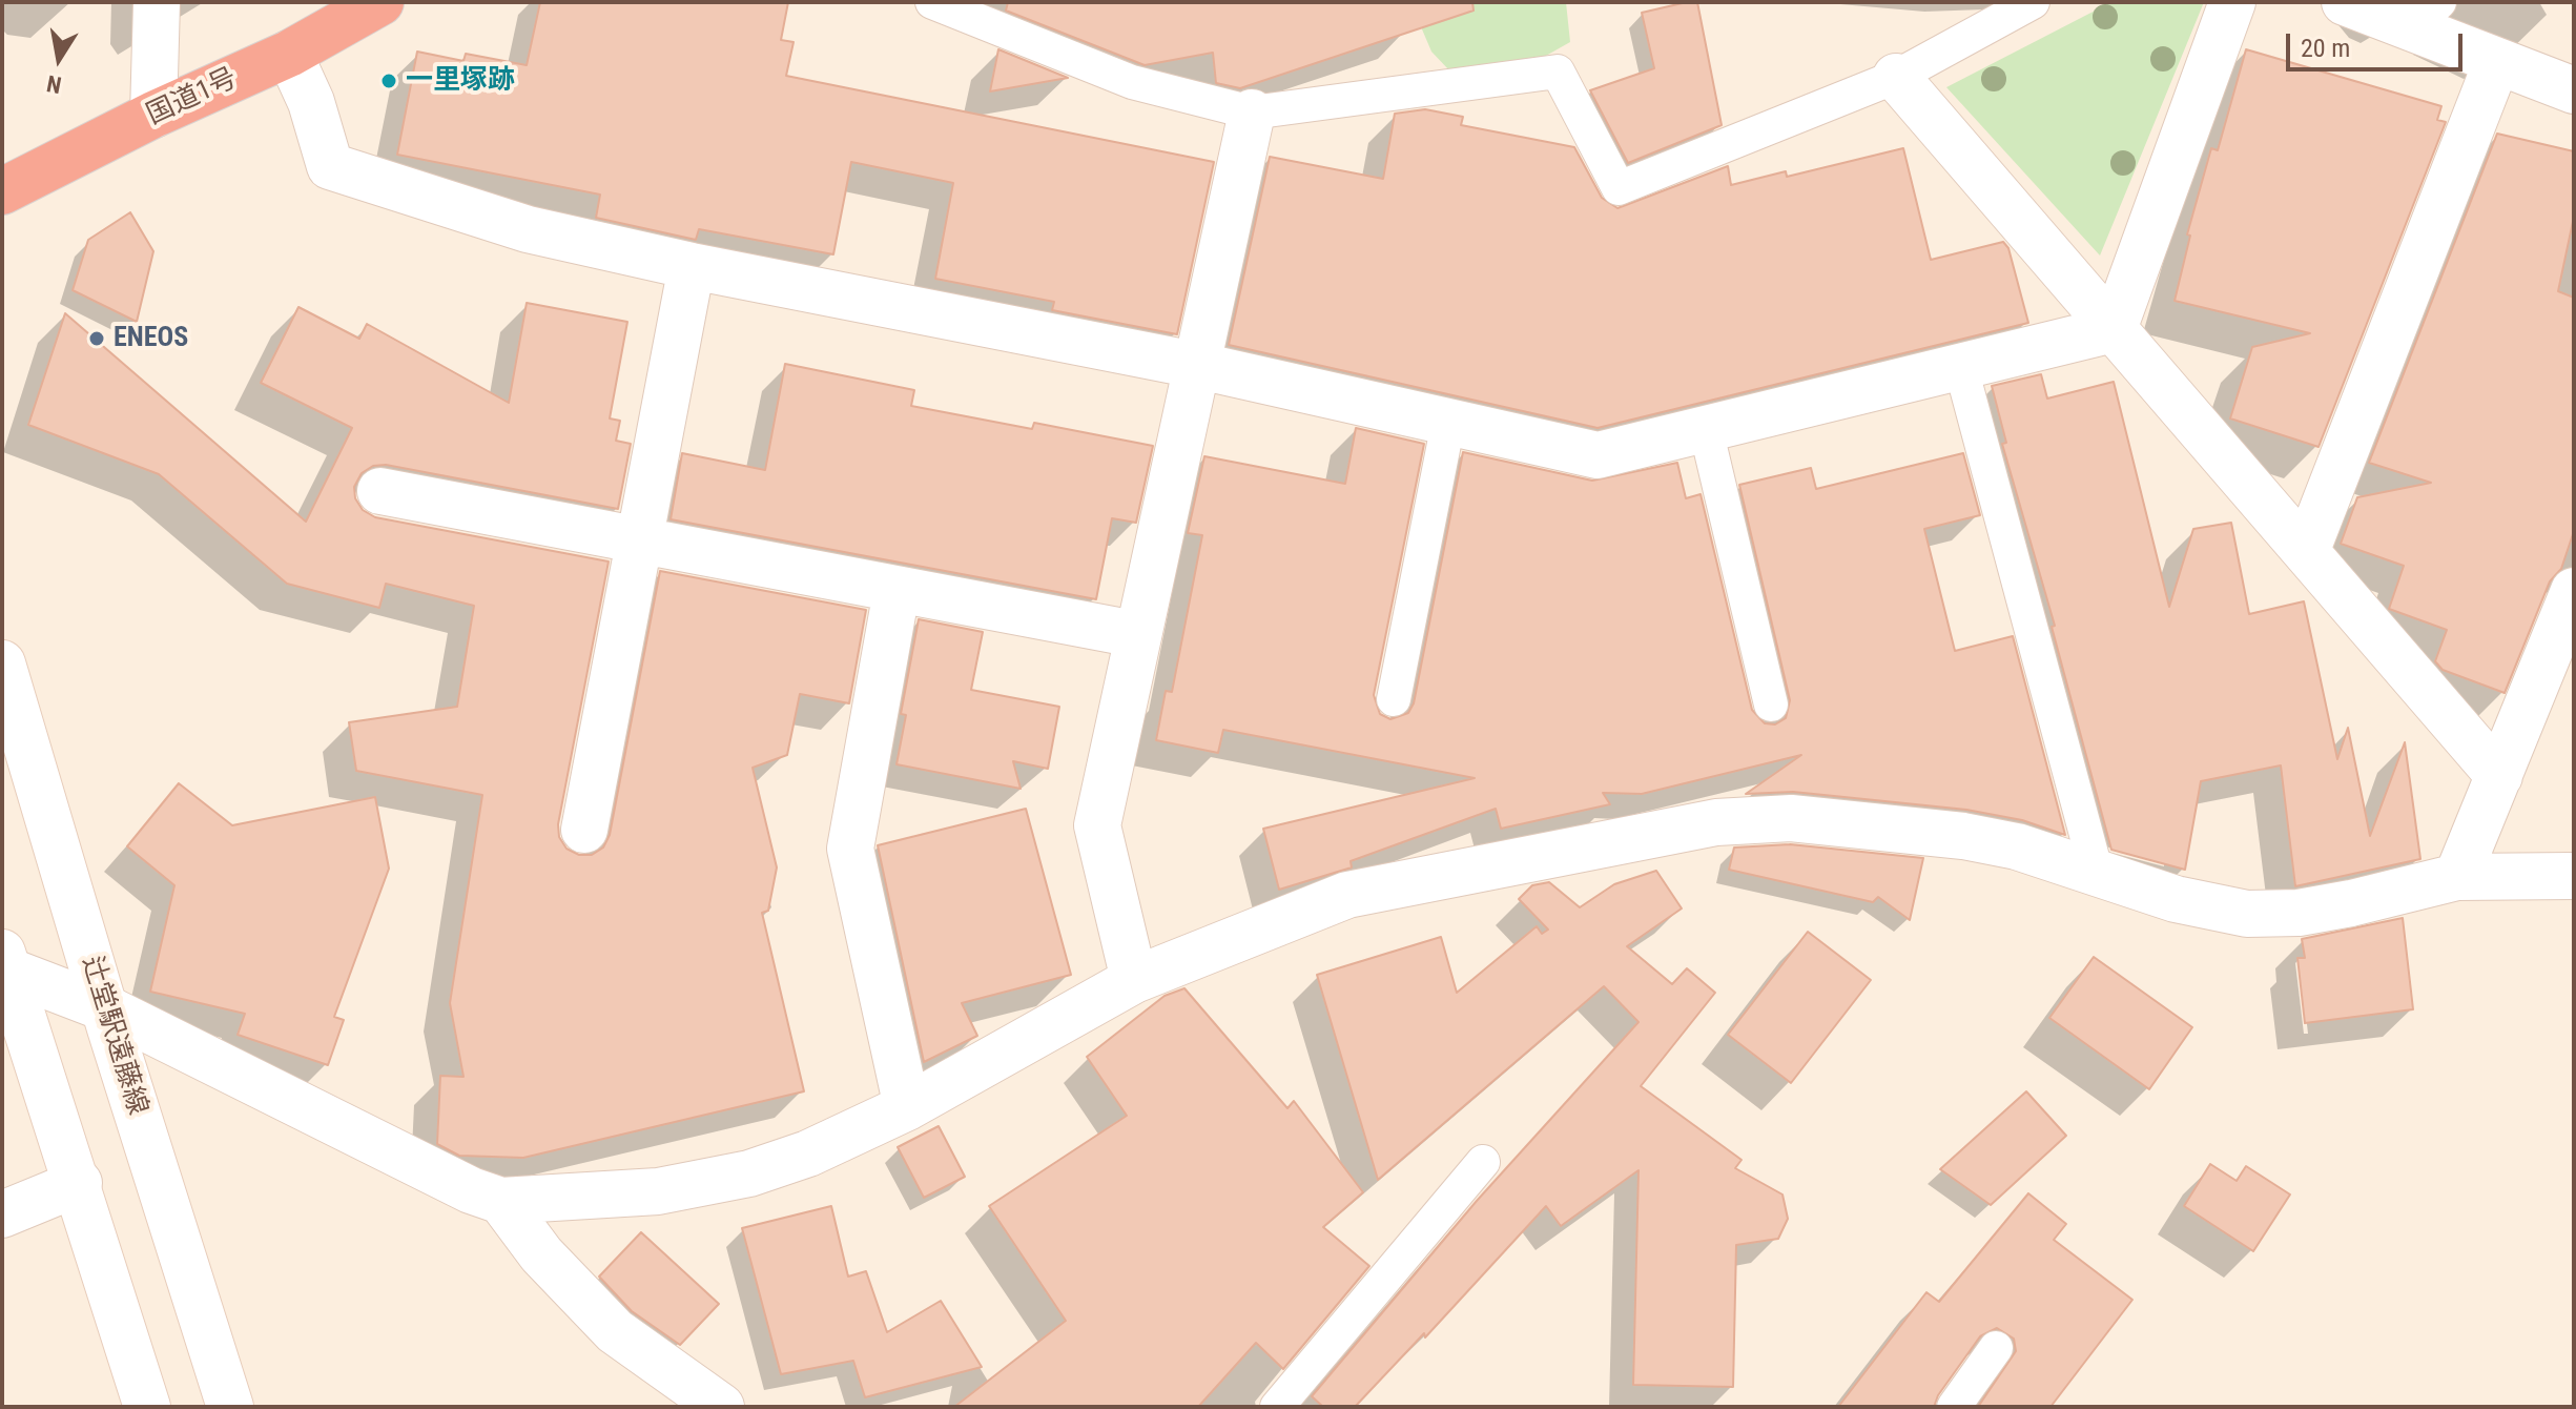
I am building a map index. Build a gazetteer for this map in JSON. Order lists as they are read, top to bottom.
{
  "streets": {
    "highway": ["国道1号"],
    "street": ["辻堂駅遠藤線"]
  },
  "places": ["一里塚跡", "ENEOS"],
  "scale_bar": "20 m",
  "north": "bottom"
}
